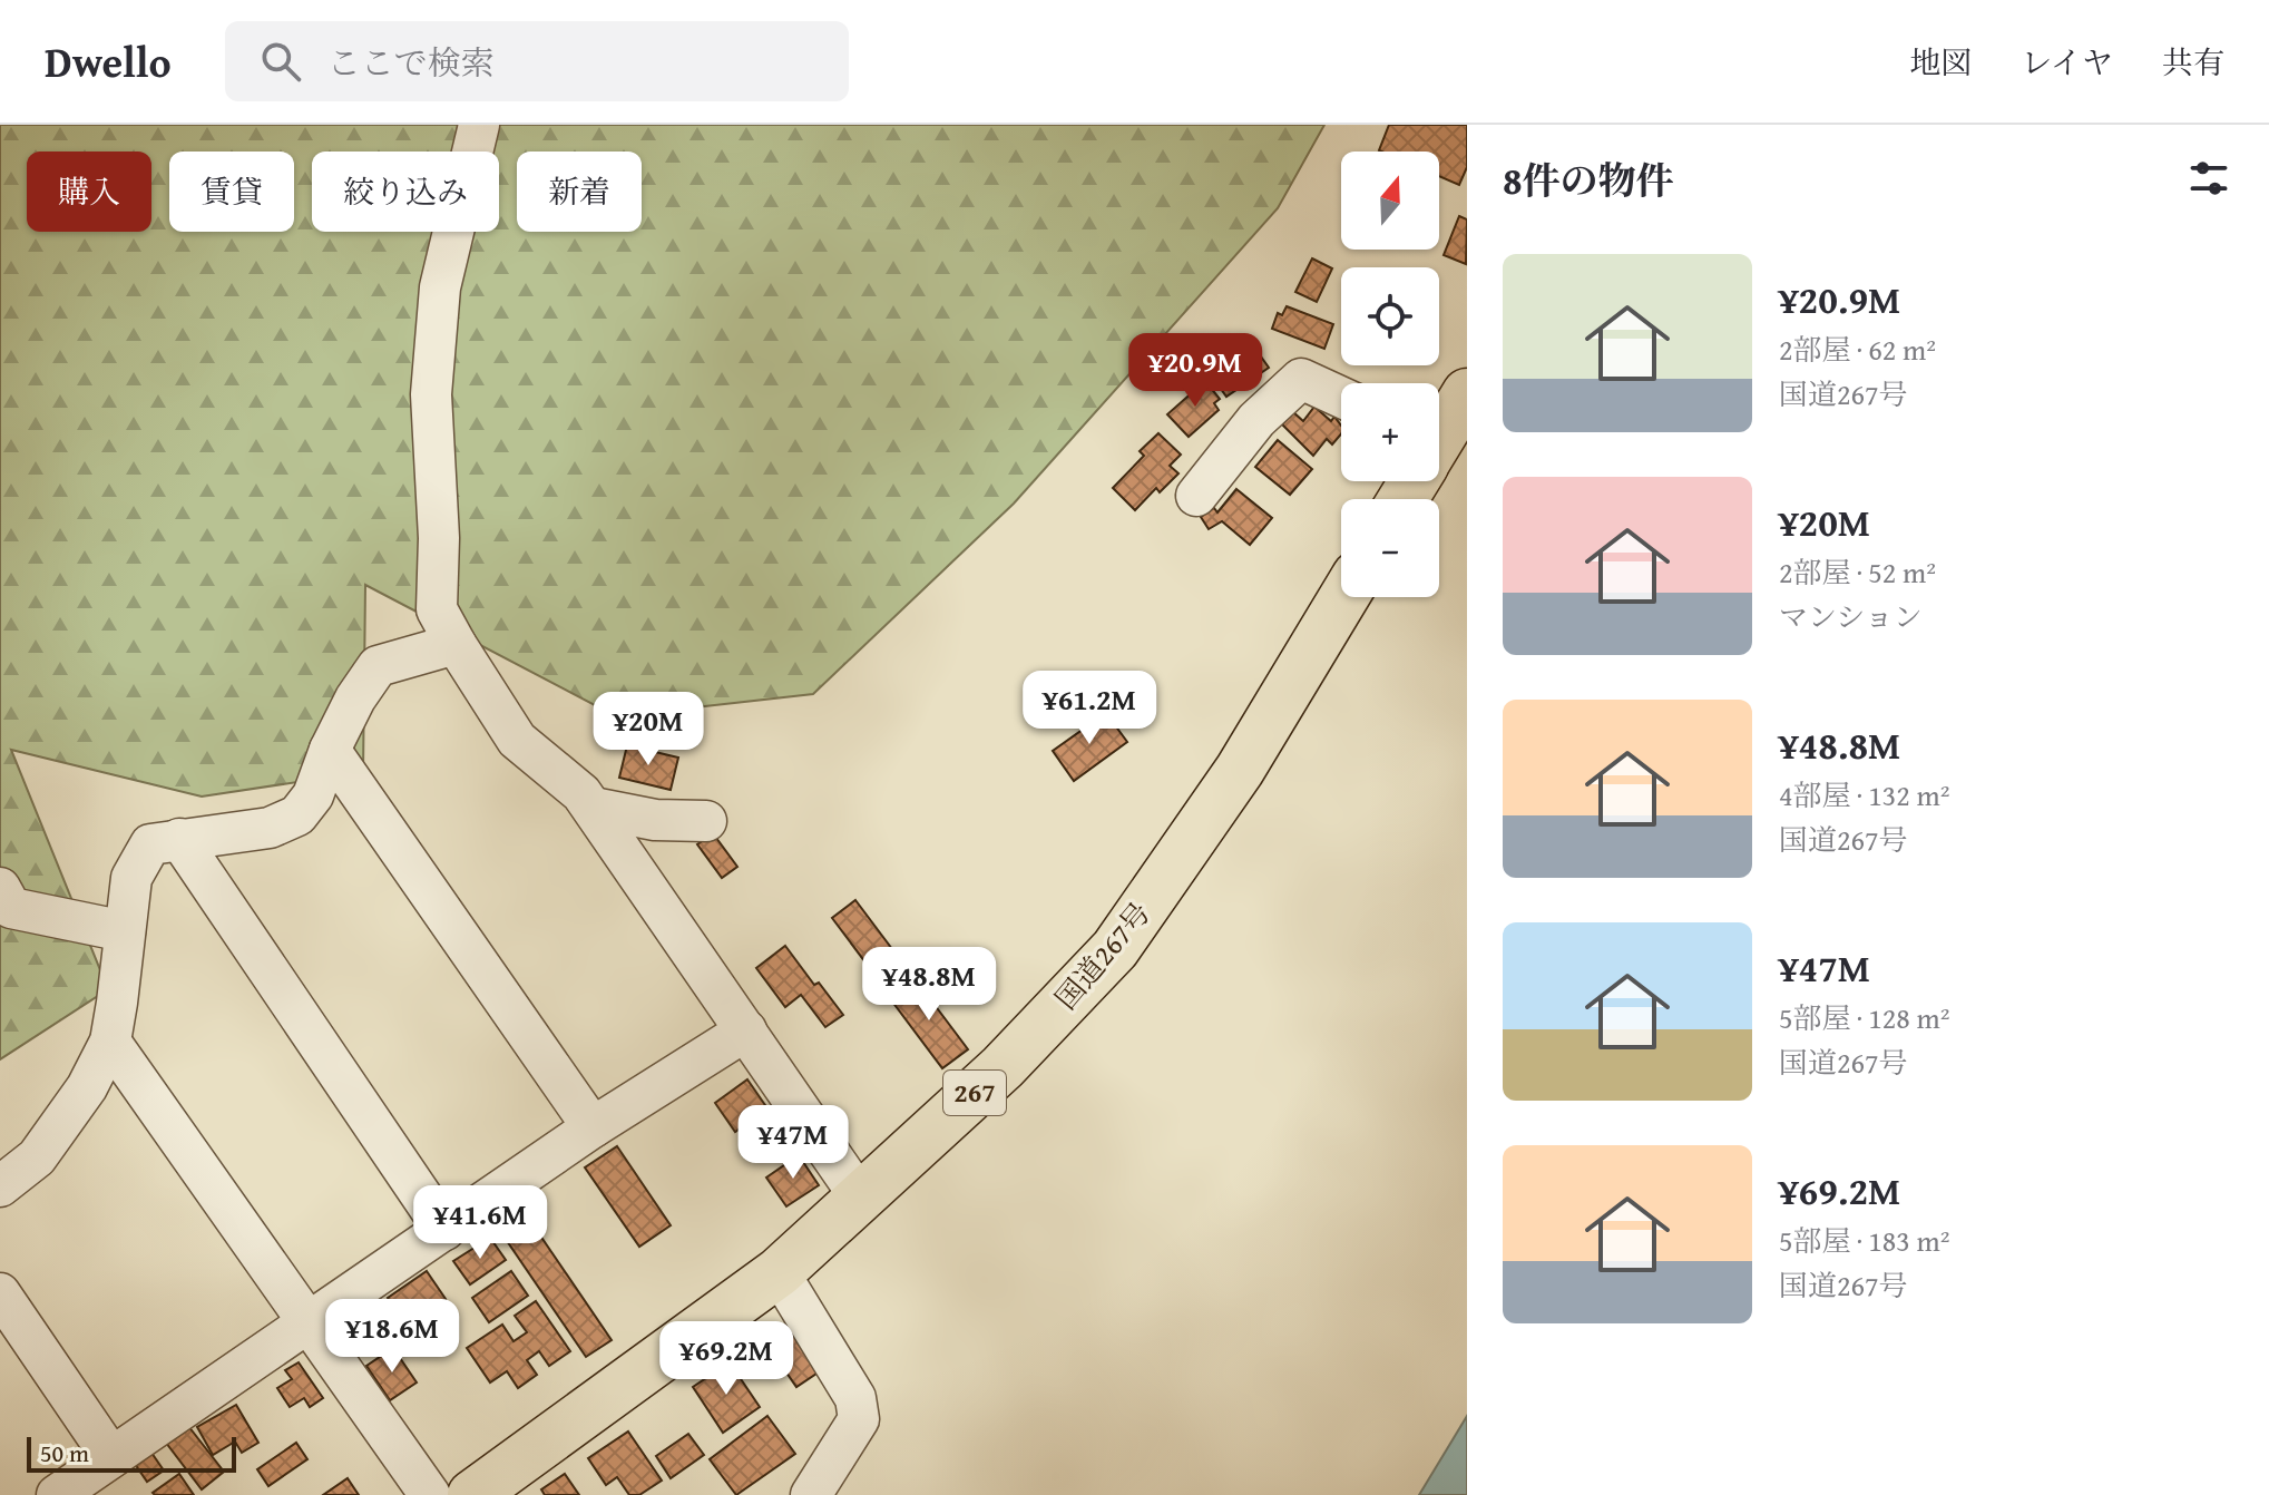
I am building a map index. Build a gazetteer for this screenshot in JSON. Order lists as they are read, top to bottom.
{
  "streets": {
    "highway": ["国道267号", "267"]
  },
  "scale_bar": "50 m",
  "north": "top",
  "page": {
    "header": "Dwello",
    "search": "ここで検索",
    "nav": ["地図", "レイヤ", "共有"],
    "heading": "8件の物件",
    "map_buttons": ["+", "−"],
    "chip": [
      "購入",
      "賃貸",
      "絞り込み",
      "新着"
    ],
    "list": [
      {
        "name": "¥20.9M",
        "note": "2部屋 · 62 m² · 国道267号"
      },
      {
        "name": "¥20M",
        "note": "2部屋 · 52 m² · マンション"
      },
      {
        "name": "¥48.8M",
        "note": "4部屋 · 132 m² · 国道267号"
      },
      {
        "name": "¥47M",
        "note": "5部屋 · 128 m² · 国道267号"
      },
      {
        "name": "¥69.2M",
        "note": "5部屋 · 183 m² · 国道267号"
      }
    ],
    "price": [
      "¥20.9M",
      "¥61.2M",
      "¥20M",
      "¥48.8M",
      "¥47M",
      "¥41.6M",
      "¥18.6M",
      "¥69.2M"
    ],
    "scale": "50 m"
  }
}
